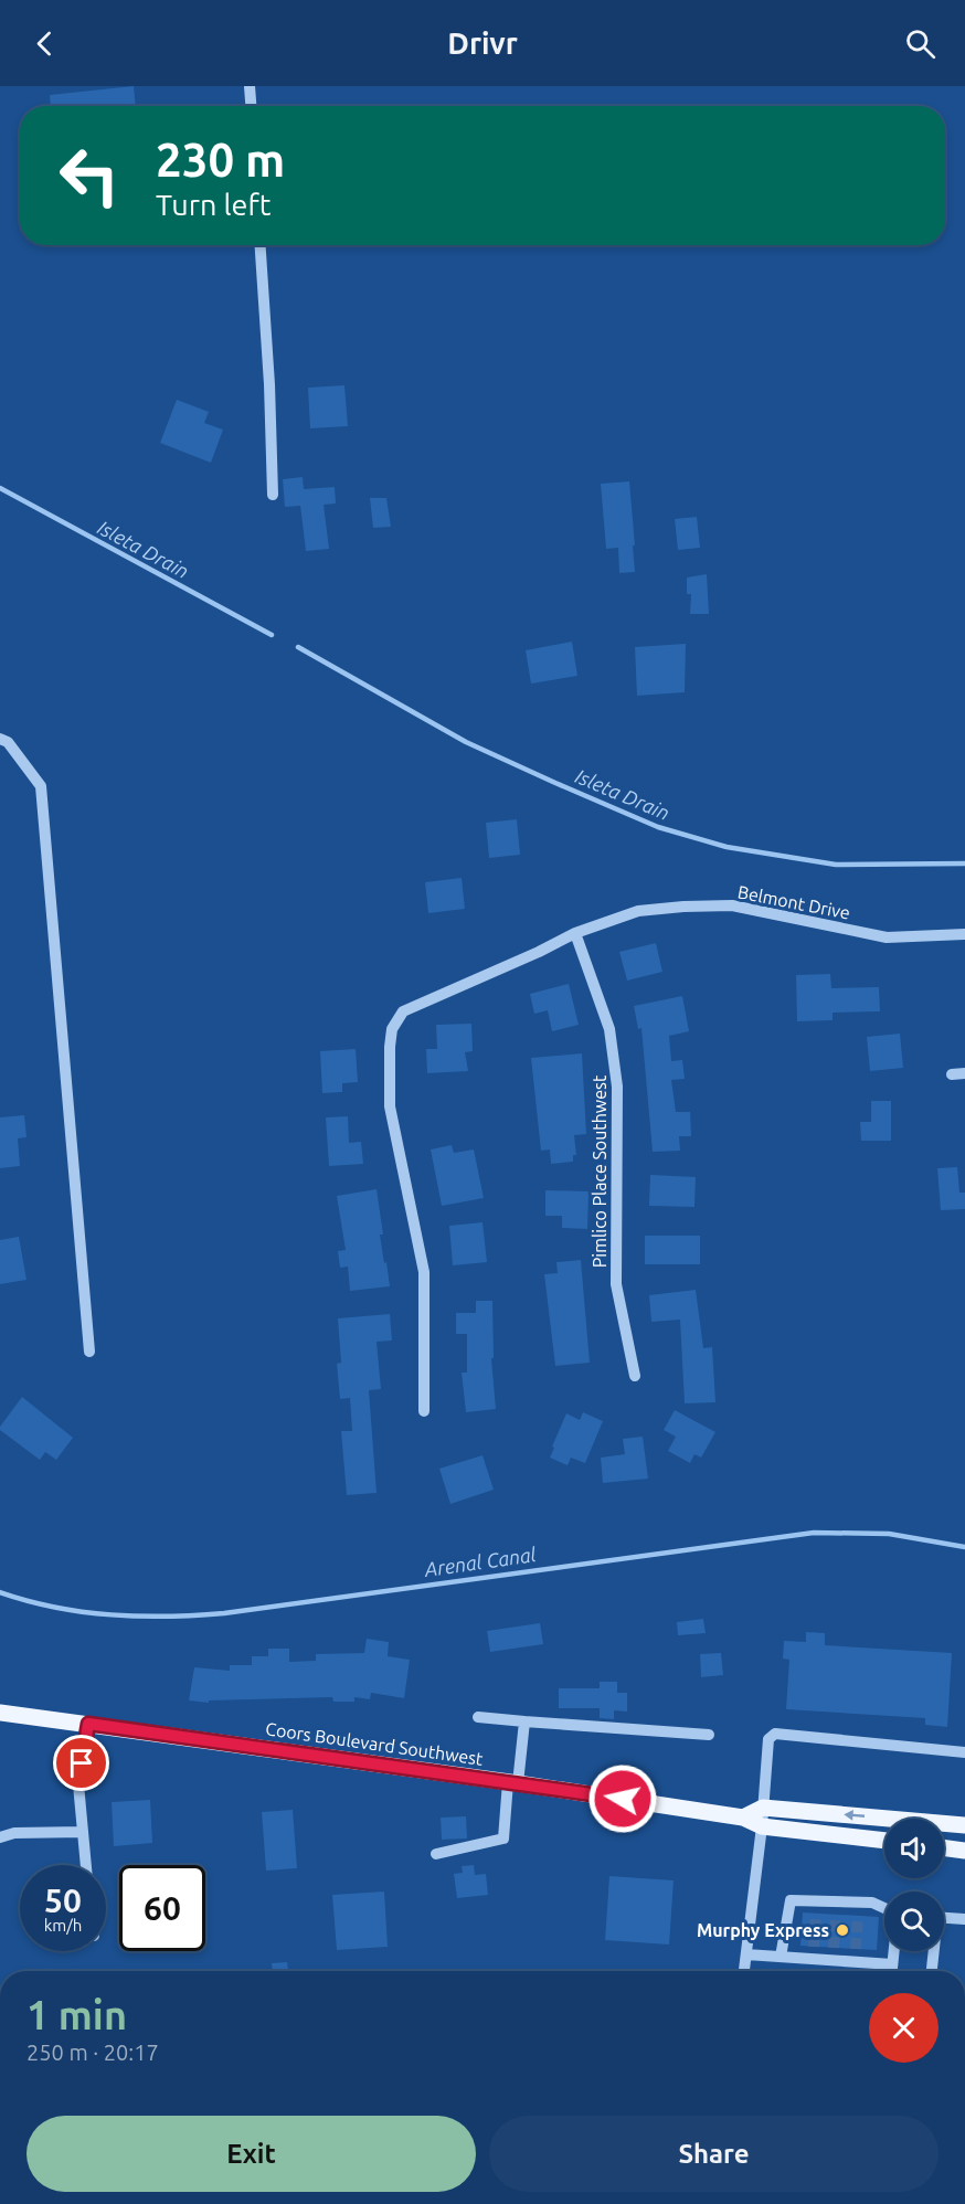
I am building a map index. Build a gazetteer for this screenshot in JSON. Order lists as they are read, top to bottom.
{
  "streets": {
    "main road": ["Coors Boulevard Southwest"],
    "street": ["Belmont Drive", "Pimlico Place Southwest"]
  },
  "crossings": [
    ["Belmont Drive", "Pimlico Place Southwest"]
  ],
  "water": ["Isleta Drain", "Arenal Canal"],
  "places": ["Murphy Express"],
  "page": {
    "header": "Drivr",
    "turn": ["230 m", "Turn left"],
    "speed": "50 km/h",
    "limit": "60",
    "heading": ["1 min", "250 m · 20:17"],
    "buttons": ["Exit", "Share"]
  }
}
